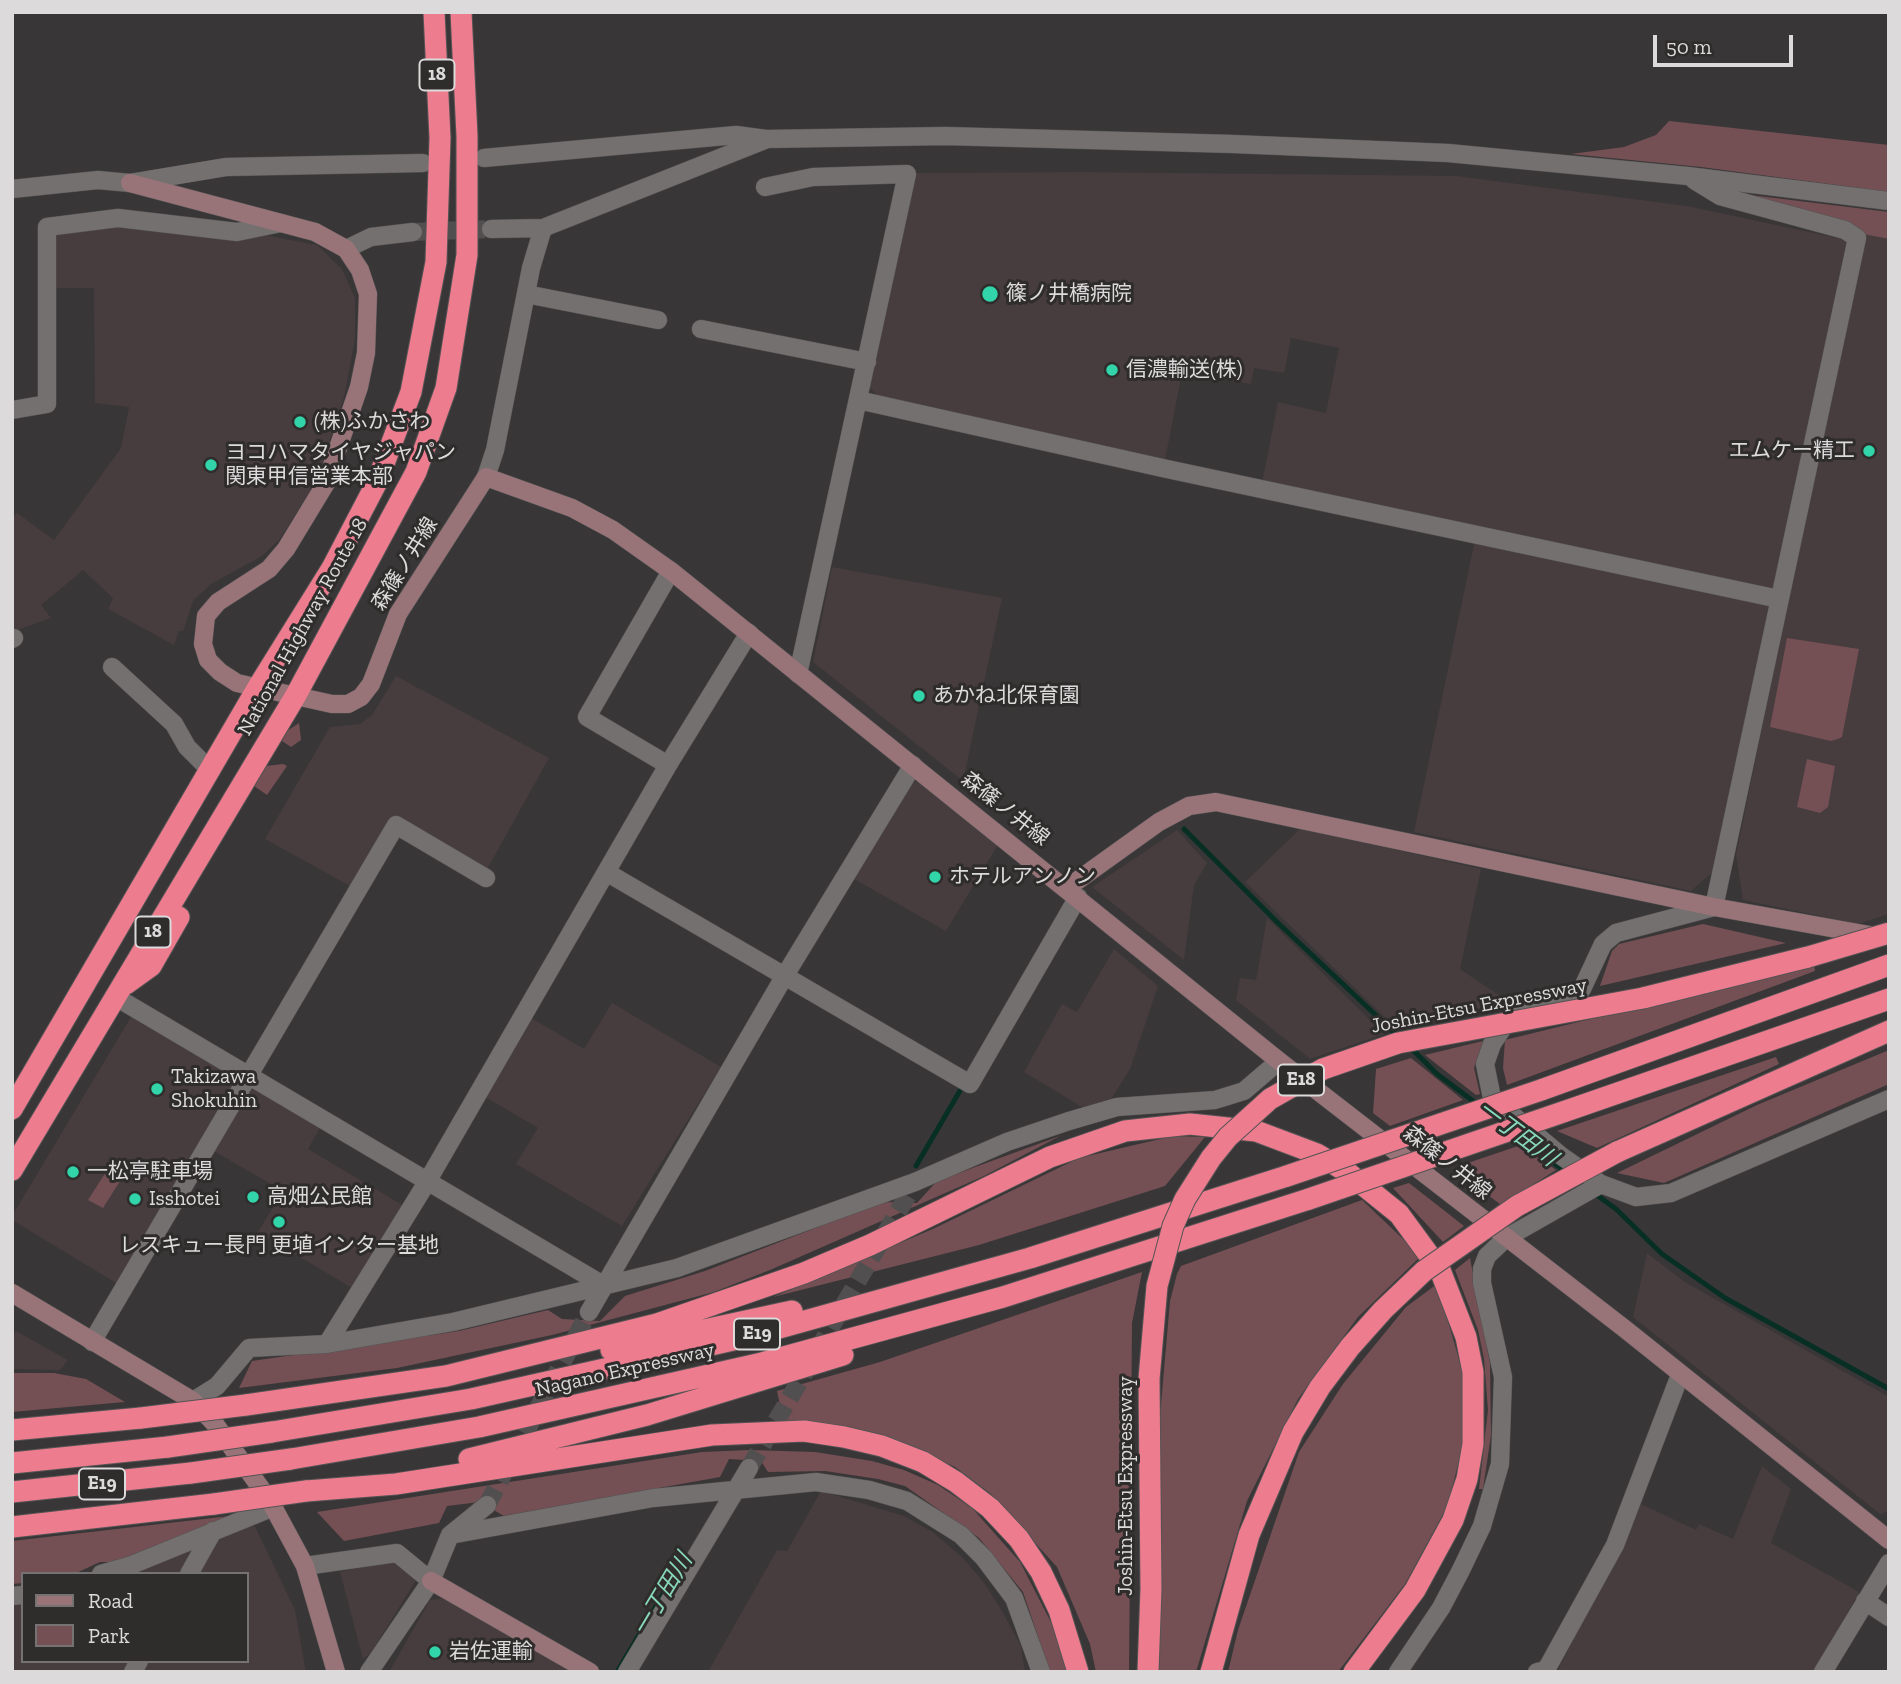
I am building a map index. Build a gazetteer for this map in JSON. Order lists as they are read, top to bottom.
{
  "streets": {
    "highway": [
      "18",
      "National Highway Route 18",
      "Joshin-Etsu Expressway",
      "E18",
      "E19",
      "Nagano Expressway"
    ],
    "street": ["森篠ノ井線"]
  },
  "crossings": [
    ["森篠ノ井線", "National Highway Route 18"]
  ],
  "water": ["一丁田川"],
  "places": [
    "篠ノ井橋病院",
    "信濃輸送(株)",
    "(株)ふかさわ",
    "エムケー精工",
    "ヨコハマタイヤジャパン 関東甲信営業本部",
    "あかね北保育園",
    "ホテルアンノン",
    "Takizawa Shokuhin",
    "一松亭駐車場",
    "高畑公民館",
    "Isshotei",
    "レスキュー長門 更埴インター基地",
    "岩佐運輸"
  ],
  "legend": ["Road", "Park"],
  "scale_bar": "50 m"
}
